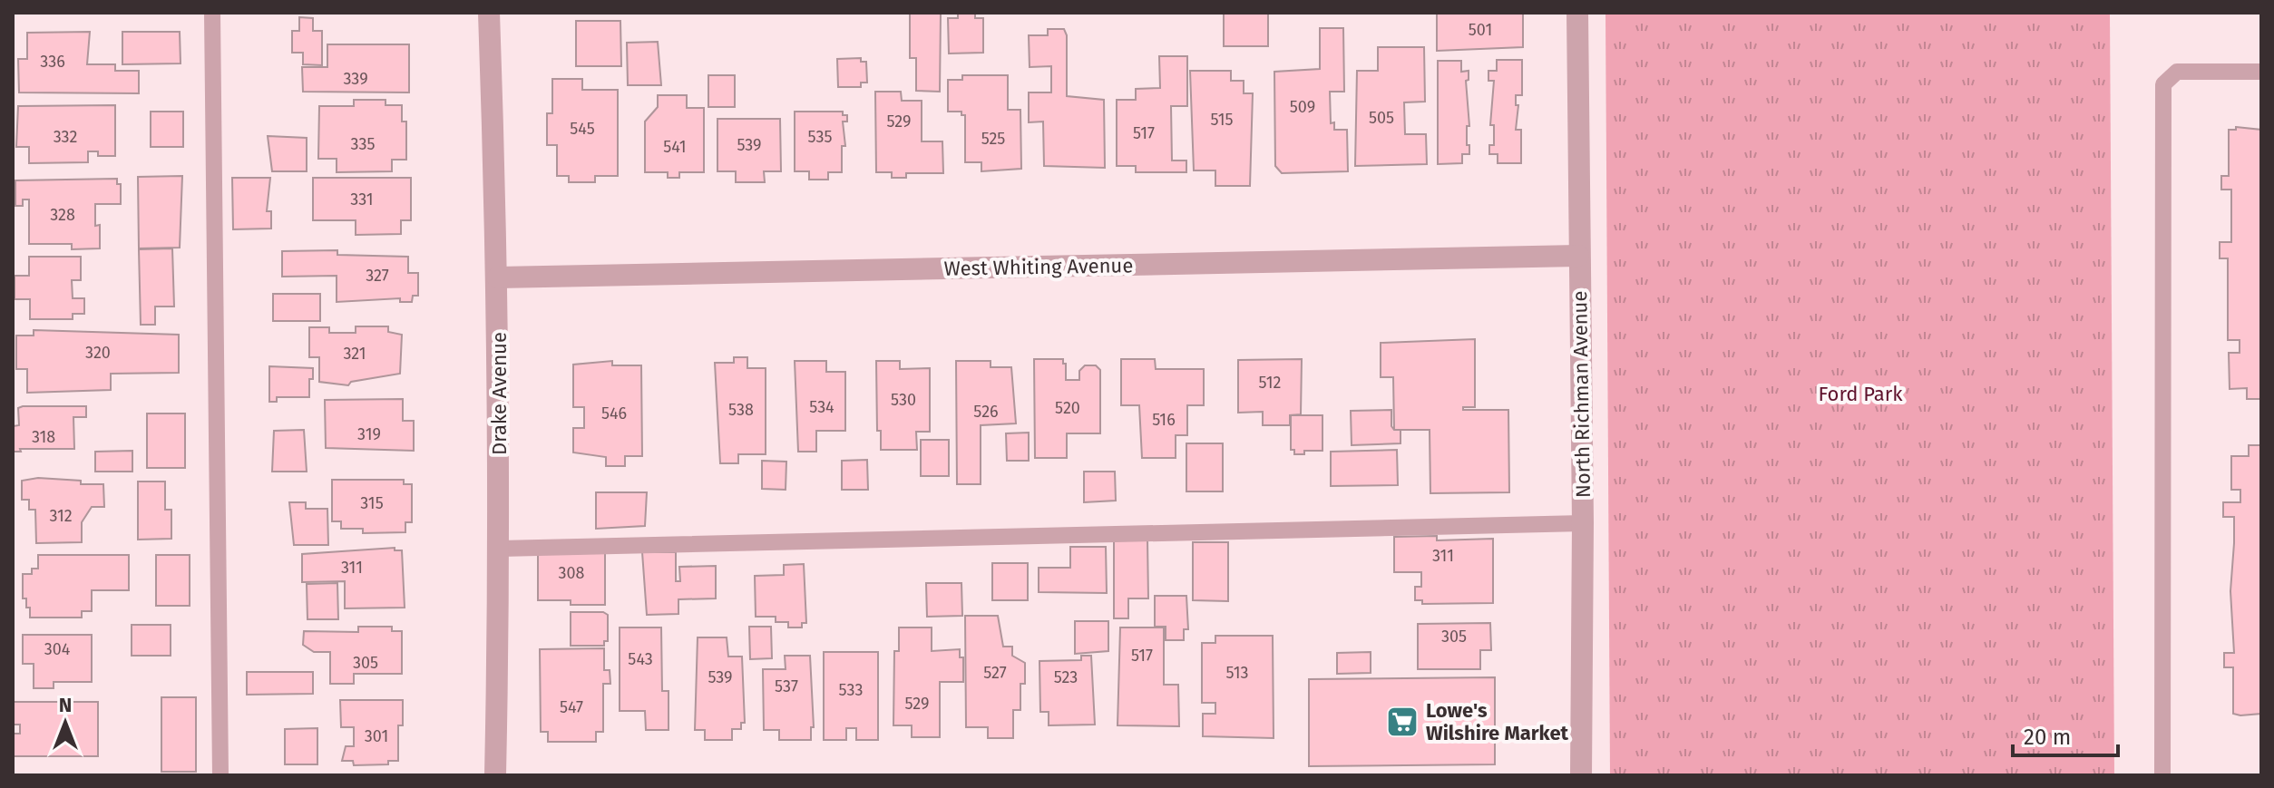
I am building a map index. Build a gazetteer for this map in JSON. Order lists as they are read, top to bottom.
{
  "streets": {
    "street": ["West Whiting Avenue", "Drake Avenue", "North Richman Avenue"]
  },
  "crossings": [
    ["West Whiting Avenue", "Drake Avenue"],
    ["West Whiting Avenue", "North Richman Avenue"]
  ],
  "parks": ["Ford Park"],
  "places": {
    "supermarket": ["Lowe's Wilshire Market"]
  },
  "house_numbers": [
    "501",
    "336",
    "339",
    "509",
    "505",
    "515",
    "529",
    "545",
    "517",
    "332",
    "535",
    "525",
    "335",
    "539",
    "541",
    "331",
    "328",
    "327",
    "320",
    "321",
    "512",
    "530",
    "534",
    "520",
    "538",
    "526",
    "546",
    "516",
    "319",
    "318",
    "315",
    "312",
    "311",
    "311",
    "308",
    "305",
    "304",
    "517",
    "543",
    "305",
    "527",
    "513",
    "539",
    "523",
    "537",
    "533",
    "529",
    "547",
    "301"
  ],
  "scale_bar": "20 m",
  "north": "top"
}
